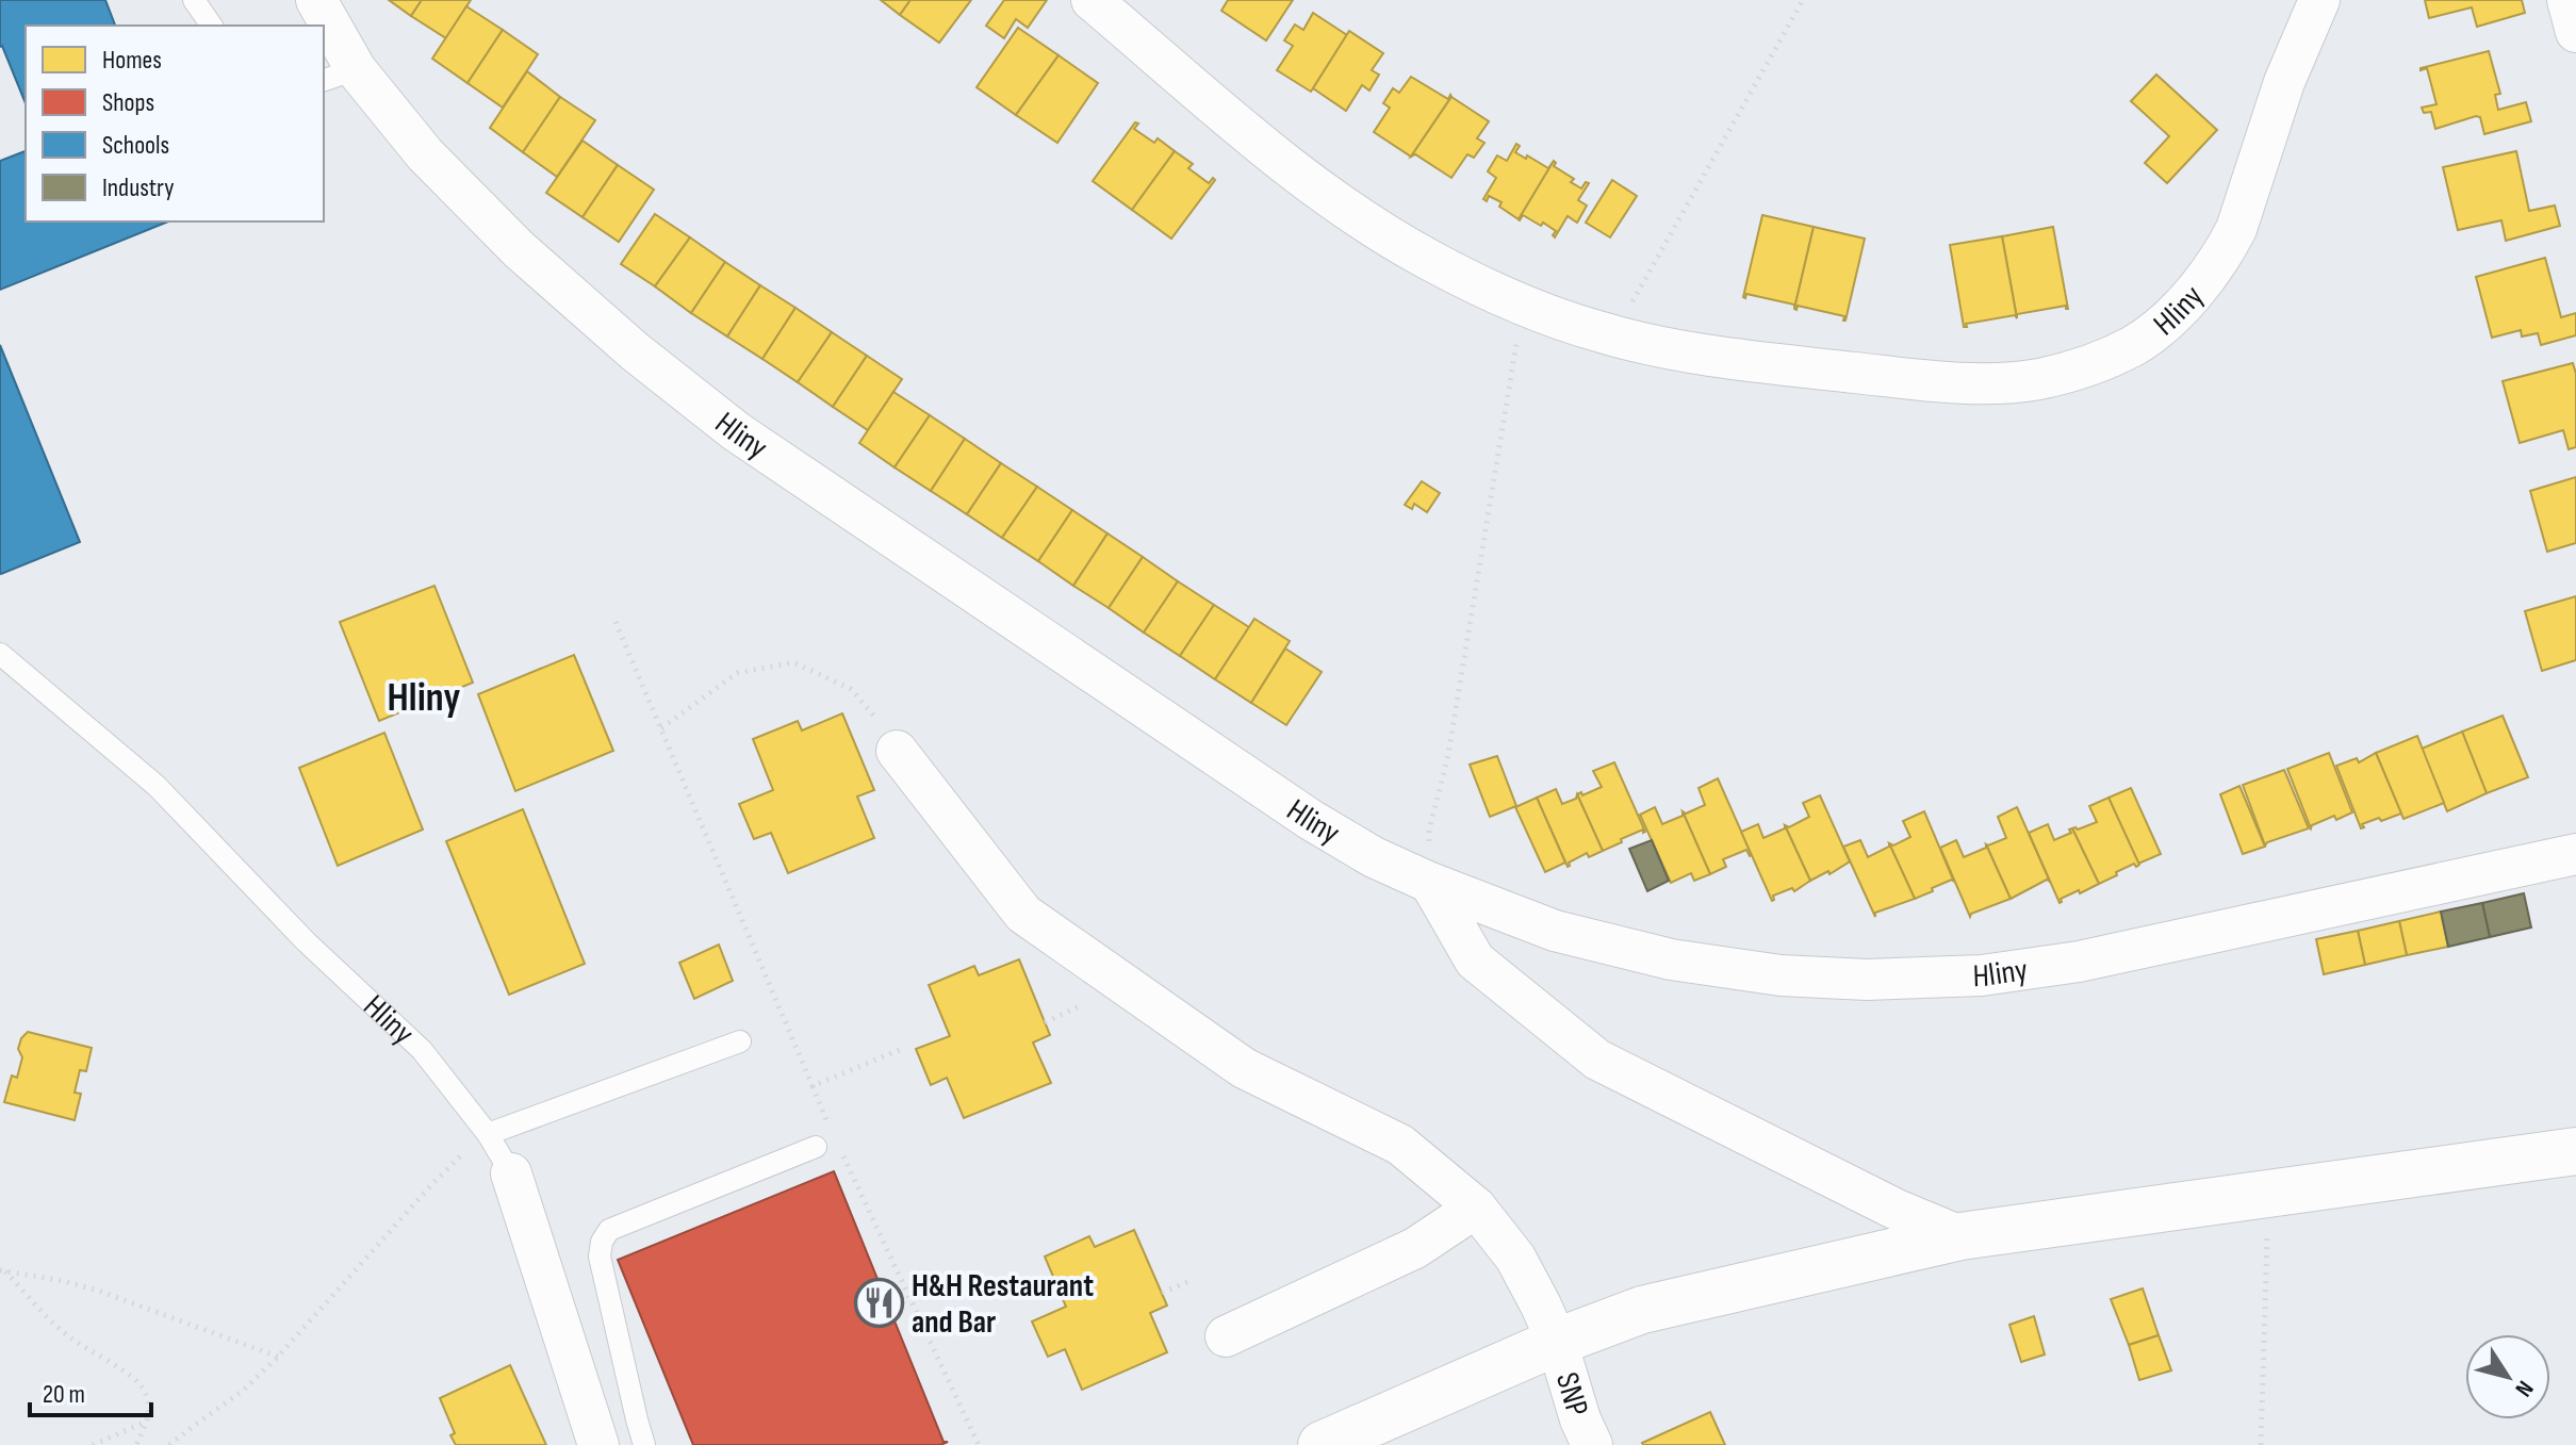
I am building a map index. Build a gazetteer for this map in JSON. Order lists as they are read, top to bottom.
{
  "streets": {
    "street": ["Hliny", "SNP"]
  },
  "districts": ["Hliny"],
  "places": {
    "restaurant": ["H&H Restaurant and Bar"]
  },
  "legend": [
    "Homes",
    "Shops",
    "Schools",
    "Industry"
  ],
  "scale_bar": "20 m",
  "north": "bottom right"
}
